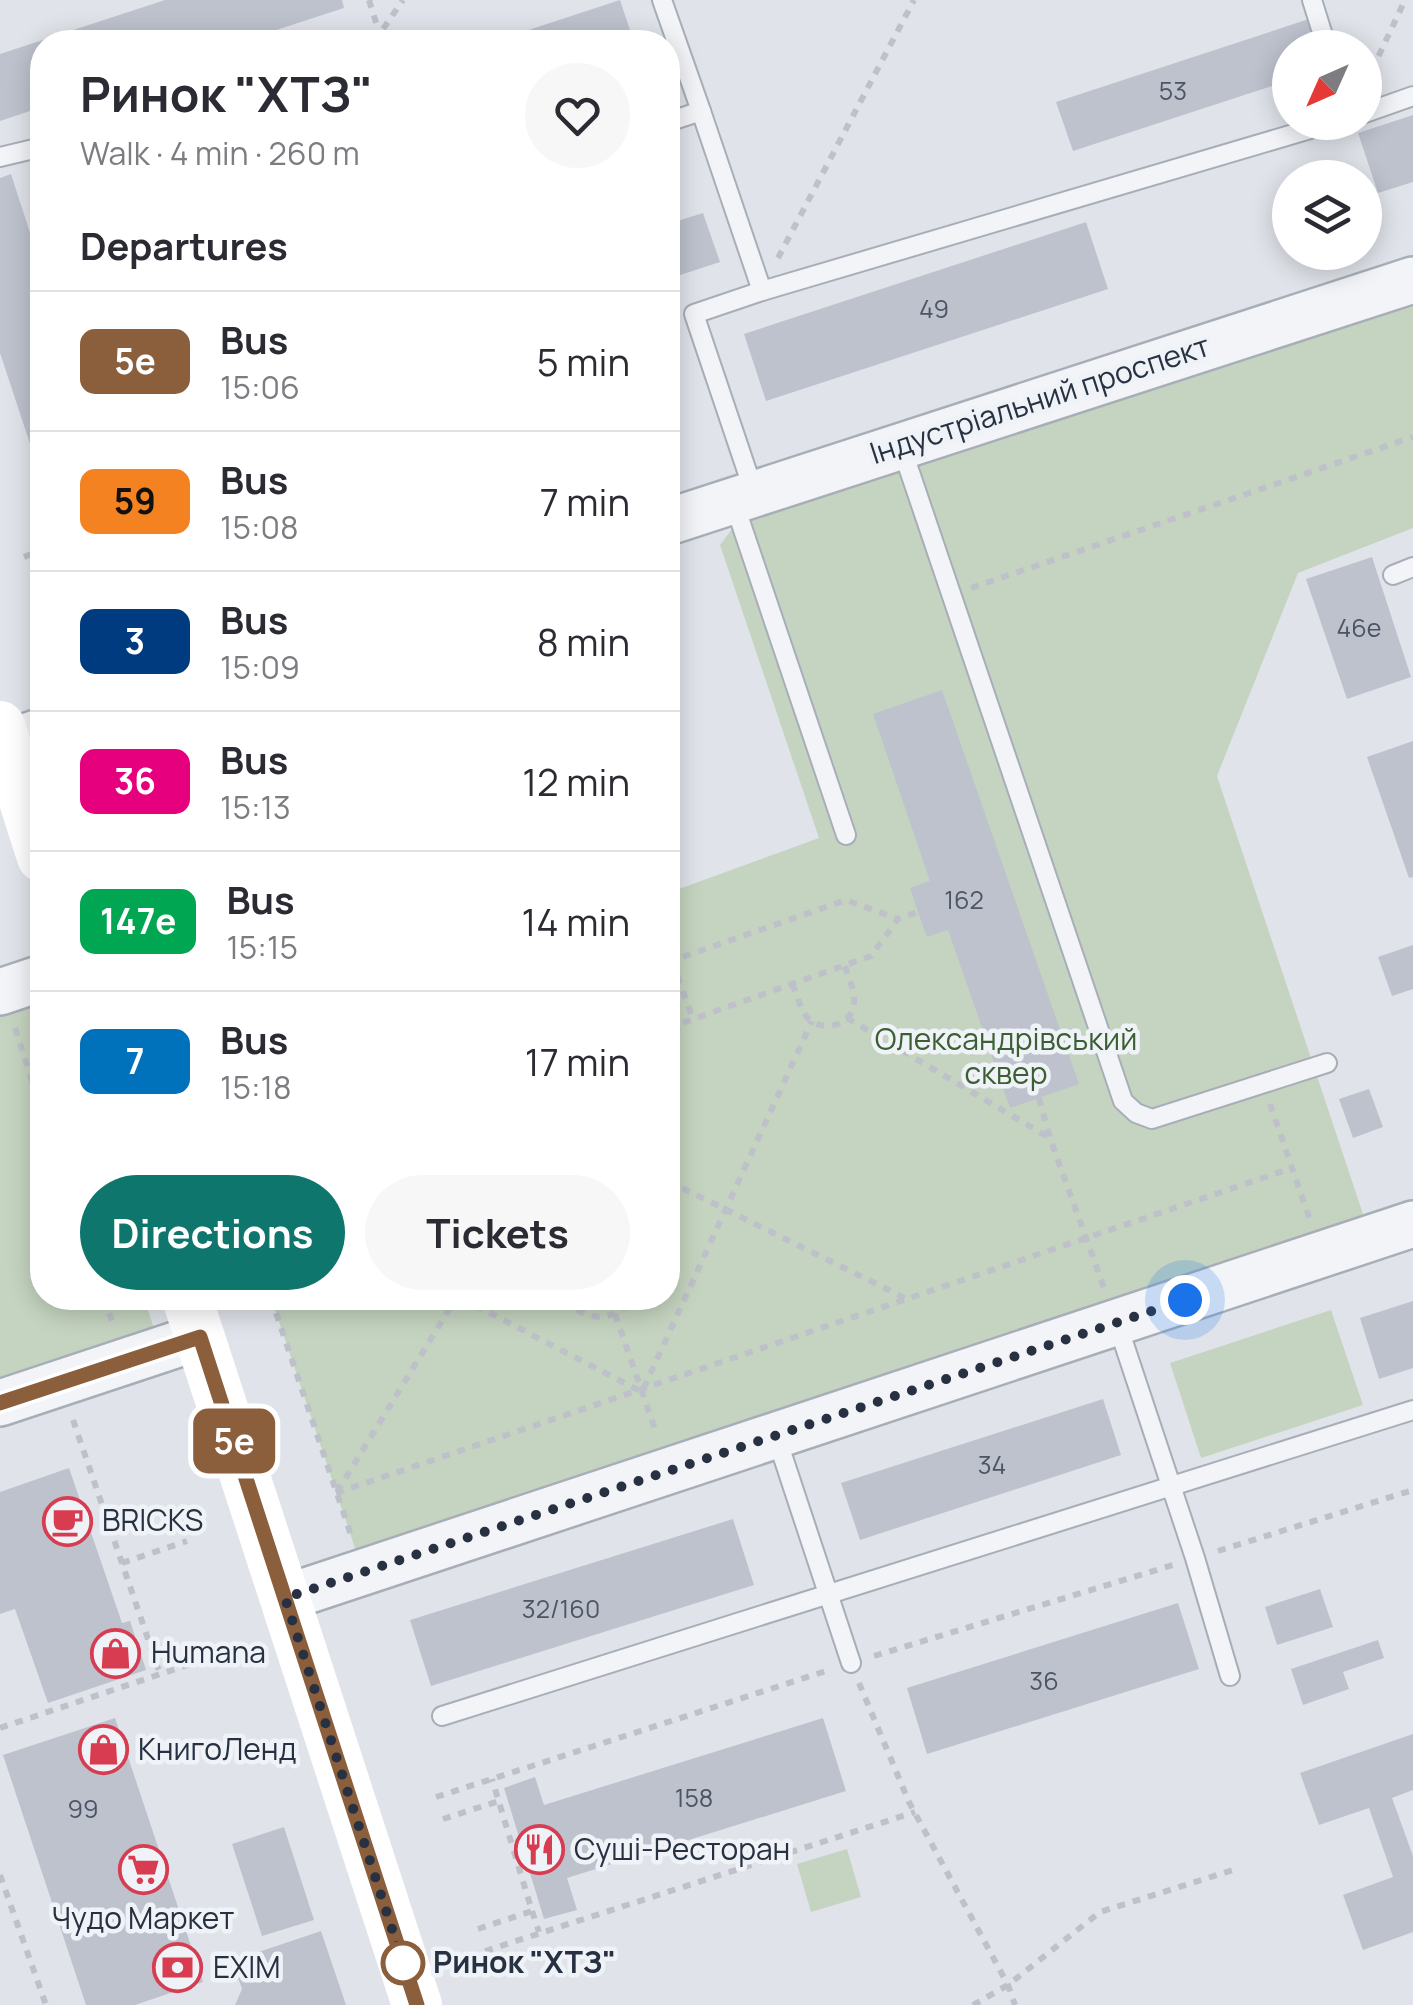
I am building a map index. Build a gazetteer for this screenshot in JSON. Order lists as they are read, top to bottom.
{
  "streets": {
    "street": ["Індустріальний проспект"]
  },
  "parks": ["Олександрівський сквер"],
  "places": {
    "cafe": ["BRICKS"],
    "shop": ["Humana", "КнигоЛенд"],
    "restaurant": ["Суші-Ресторан"],
    "supermarket": ["Чудо Маркет"],
    "other": ["Ринок \"ХТЗ\""],
    "bank": ["EXIM"]
  },
  "lines": ["bus line 5е"],
  "house_numbers": [
    "53",
    "49",
    "46е",
    "162",
    "34",
    "32/160",
    "36",
    "158",
    "99"
  ],
  "north": "bottom left",
  "page": {
    "on_map": "5е",
    "heading": [
      ["Ринок \"ХТЗ\"", "Walk · 4 min · 260 m"],
      "Departures"
    ],
    "list": [
      {
        "mark": "5е",
        "name": "Bus",
        "note": "15:06",
        "value": "5 min"
      },
      {
        "mark": "59",
        "name": "Bus",
        "note": "15:08",
        "value": "7 min"
      },
      {
        "mark": "3",
        "name": "Bus",
        "note": "15:09",
        "value": "8 min"
      },
      {
        "mark": "36",
        "name": "Bus",
        "note": "15:13",
        "value": "12 min"
      },
      {
        "mark": "147е",
        "name": "Bus",
        "note": "15:15",
        "value": "14 min"
      },
      {
        "mark": "7",
        "name": "Bus",
        "note": "15:18",
        "value": "17 min"
      }
    ],
    "buttons": ["Directions", "Tickets"]
  }
}
